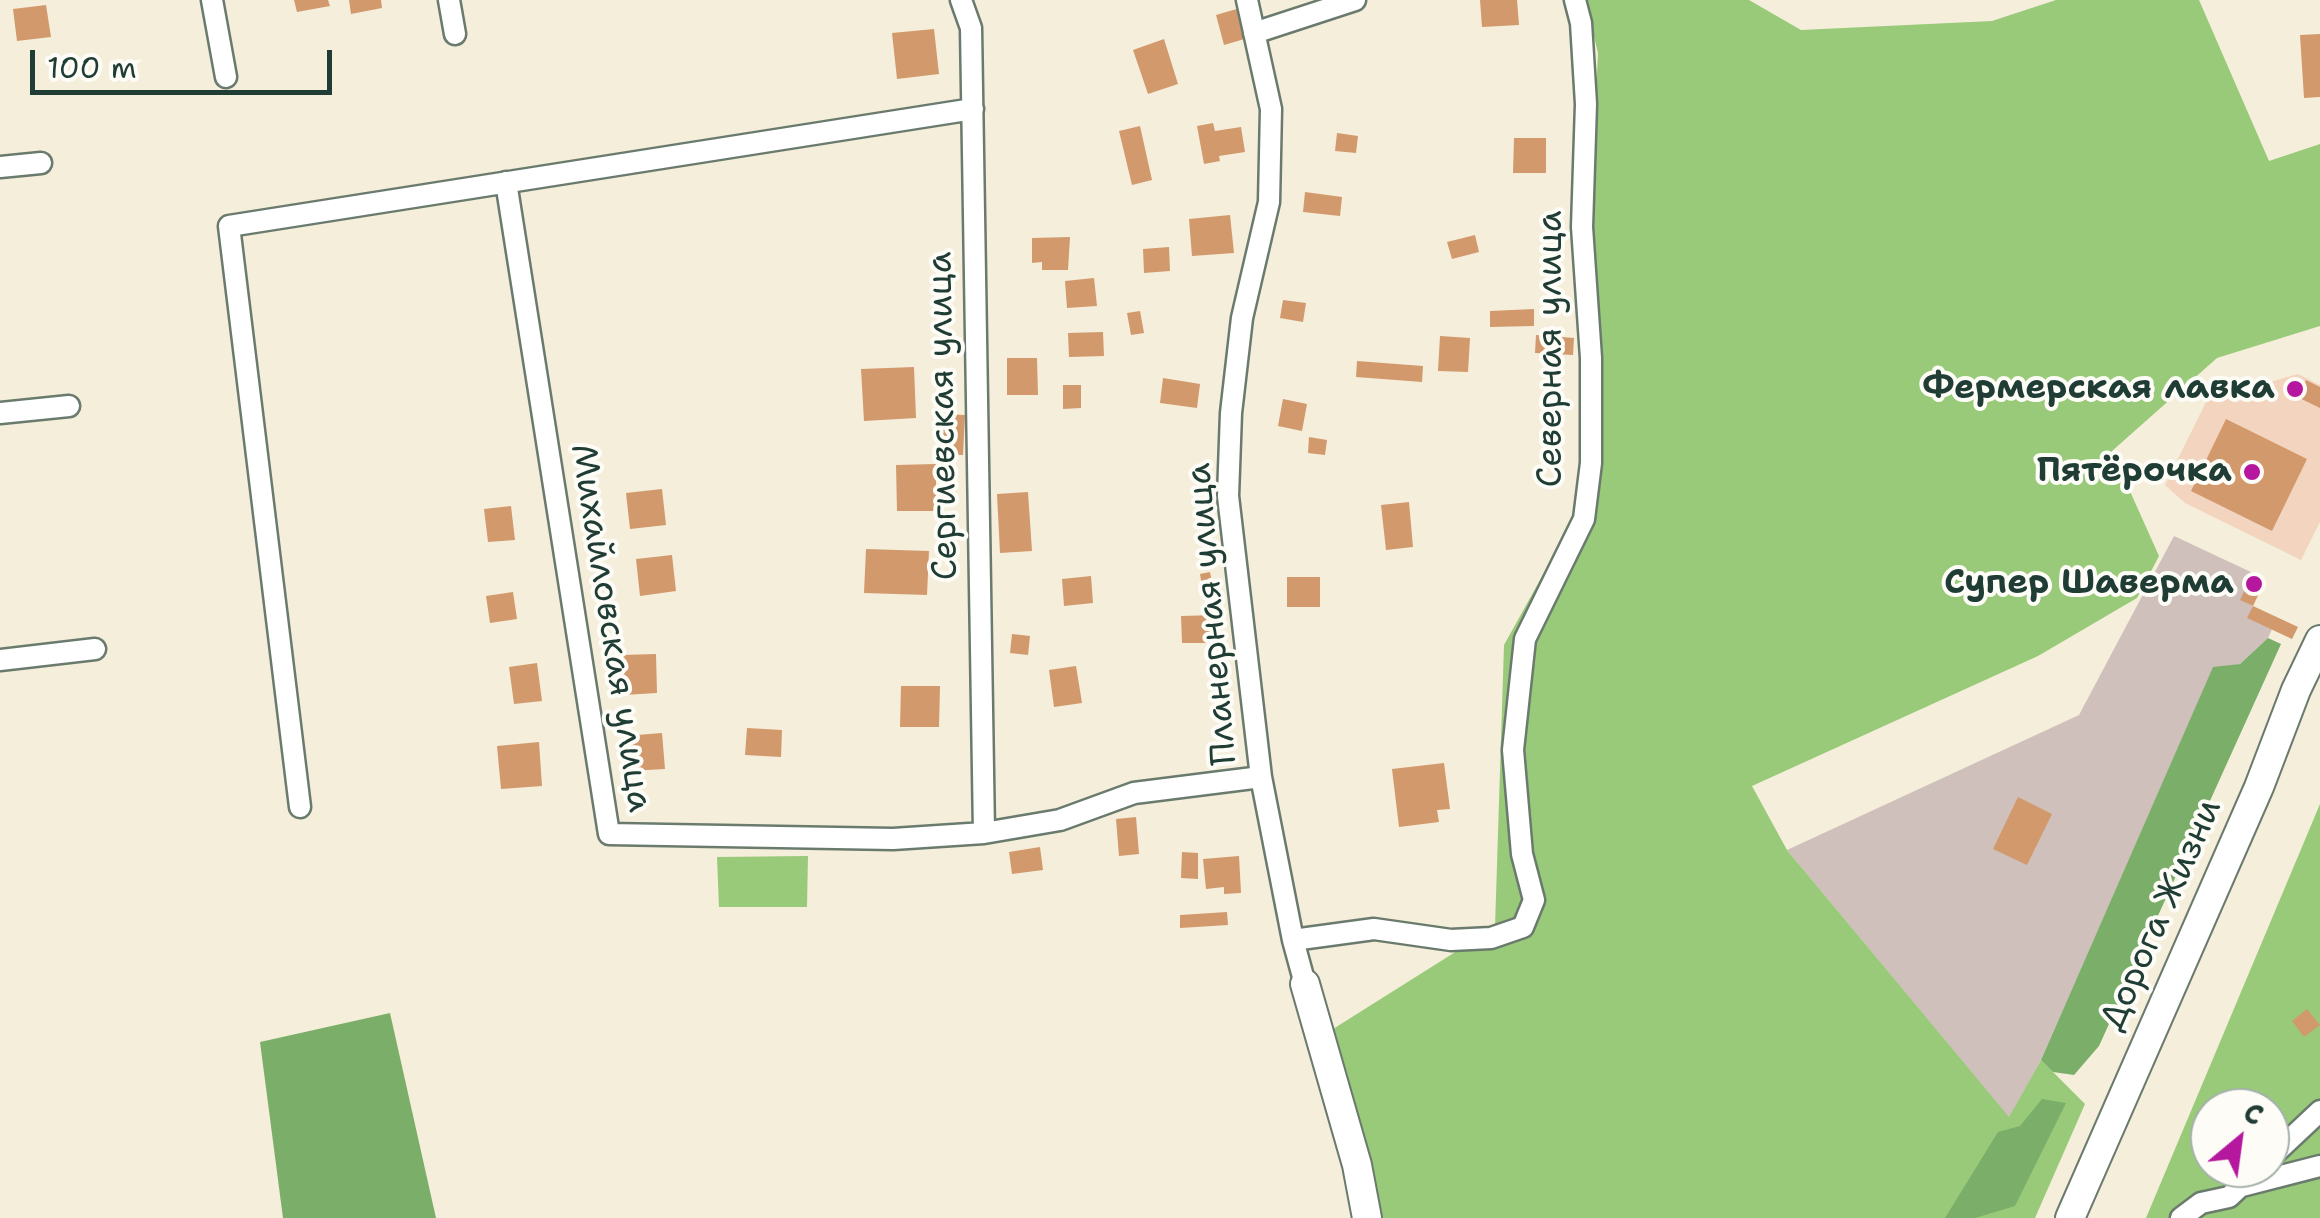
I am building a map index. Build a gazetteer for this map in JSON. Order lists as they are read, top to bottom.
{
  "streets": {
    "main road": ["Дорога Жизни"],
    "street": [
      "Северная улица",
      "Сергиевская улица",
      "Планерная улица",
      "Михайловская улица"
    ]
  },
  "crossings": [
    ["Северная улица", "Планерная улица"],
    ["Сергиевская улица", "Михайловская улица"]
  ],
  "places": ["Фермерская лавка", "Пятёрочка", "Супер Шаверма"],
  "scale_bar": "100 m",
  "north": "top right"
}
